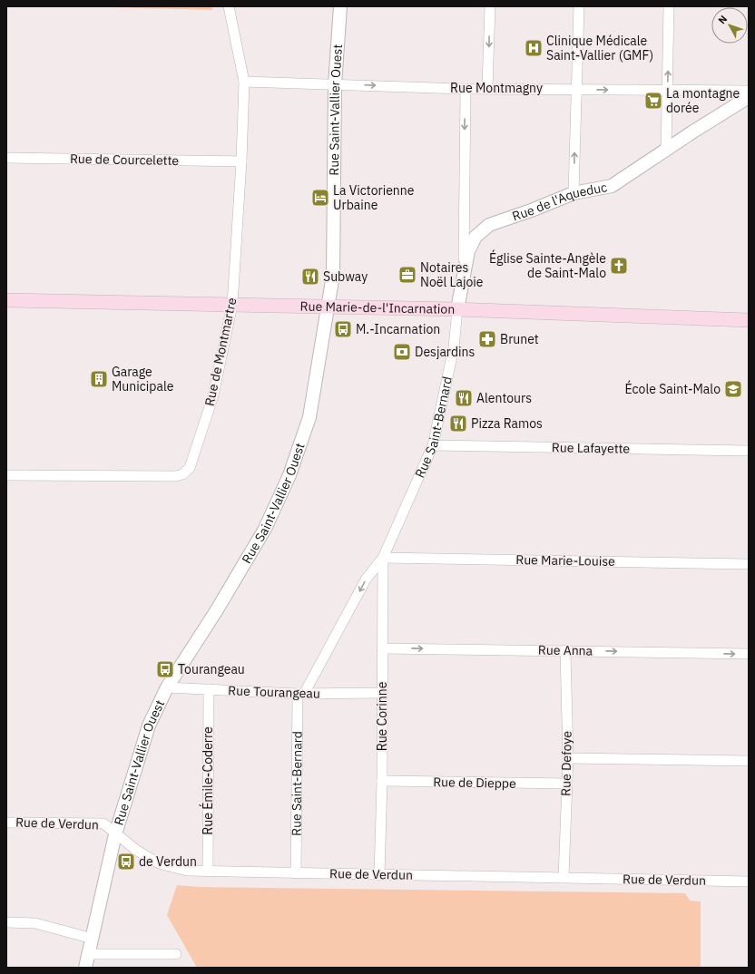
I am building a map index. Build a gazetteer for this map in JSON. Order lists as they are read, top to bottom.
{
  "streets": {
    "main road": ["Rue Marie-de-l'Incarnation"],
    "street": [
      "Rue Montmagny",
      "Rue Saint-Vallier Ouest",
      "Rue de Courcelette",
      "Rue de l'Aqueduc",
      "Rue de Montmartre",
      "Rue Saint-Bernard",
      "Rue Lafayette",
      "Rue Marie-Louise",
      "Rue Anna",
      "Rue Tourangeau",
      "Rue Corinne",
      "Rue Defoye",
      "Rue Émile-Coderre",
      "Rue de Dieppe",
      "Rue de Verdun"
    ]
  },
  "crossings": [
    ["Rue Montmagny", "Rue Saint-Vallier Ouest"],
    ["Rue Montmagny", "Rue de Montmartre"],
    ["Rue Montmagny", "Rue Saint-Bernard"],
    ["Rue Saint-Vallier Ouest", "Rue Marie-de-l'Incarnation"],
    ["Rue Saint-Vallier Ouest", "Rue Tourangeau"],
    ["Rue Saint-Vallier Ouest", "Rue de Verdun"],
    ["Rue de Courcelette", "Rue de Montmartre"],
    ["Rue de l'Aqueduc", "Rue Saint-Bernard"],
    ["Rue Marie-de-l'Incarnation", "Rue de Montmartre"],
    ["Rue Marie-de-l'Incarnation", "Rue Saint-Bernard"],
    ["Rue Saint-Bernard", "Rue Lafayette"],
    ["Rue Saint-Bernard", "Rue Marie-Louise"],
    ["Rue Saint-Bernard", "Rue Tourangeau"],
    ["Rue Saint-Bernard", "Rue Corinne"],
    ["Rue Saint-Bernard", "Rue de Verdun"],
    ["Rue Marie-Louise", "Rue Corinne"],
    ["Rue Anna", "Rue Corinne"],
    ["Rue Anna", "Rue Defoye"],
    ["Rue Tourangeau", "Rue Corinne"],
    ["Rue Tourangeau", "Rue Émile-Coderre"],
    ["Rue Corinne", "Rue de Dieppe"],
    ["Rue Corinne", "Rue de Verdun"],
    ["Rue Defoye", "Rue de Dieppe"],
    ["Rue Defoye", "Rue de Verdun"],
    ["Rue Émile-Coderre", "Rue de Verdun"]
  ],
  "one_way": ["Rue Montmagny", "Rue Saint-Bernard", "Rue Anna"],
  "places": {
    "hospital": ["Clinique Médicale Saint-Vallier (GMF)"],
    "supermarket": ["La montagne dorée"],
    "hotel": ["La Victorienne Urbaine"],
    "church": ["Église Sainte-Angèle de Saint-Malo"],
    "office": ["Notaires Noël Lajoie"],
    "restaurant": ["Subway", "Alentours", "Pizza Ramos"],
    "bus stop": ["M.-Incarnation", "Tourangeau", "de Verdun"],
    "pharmacy": ["Brunet"],
    "bank": ["Desjardins"],
    "building": ["Garage Municipale"],
    "school or university": ["École Saint-Malo"]
  },
  "north": "top left"
}
